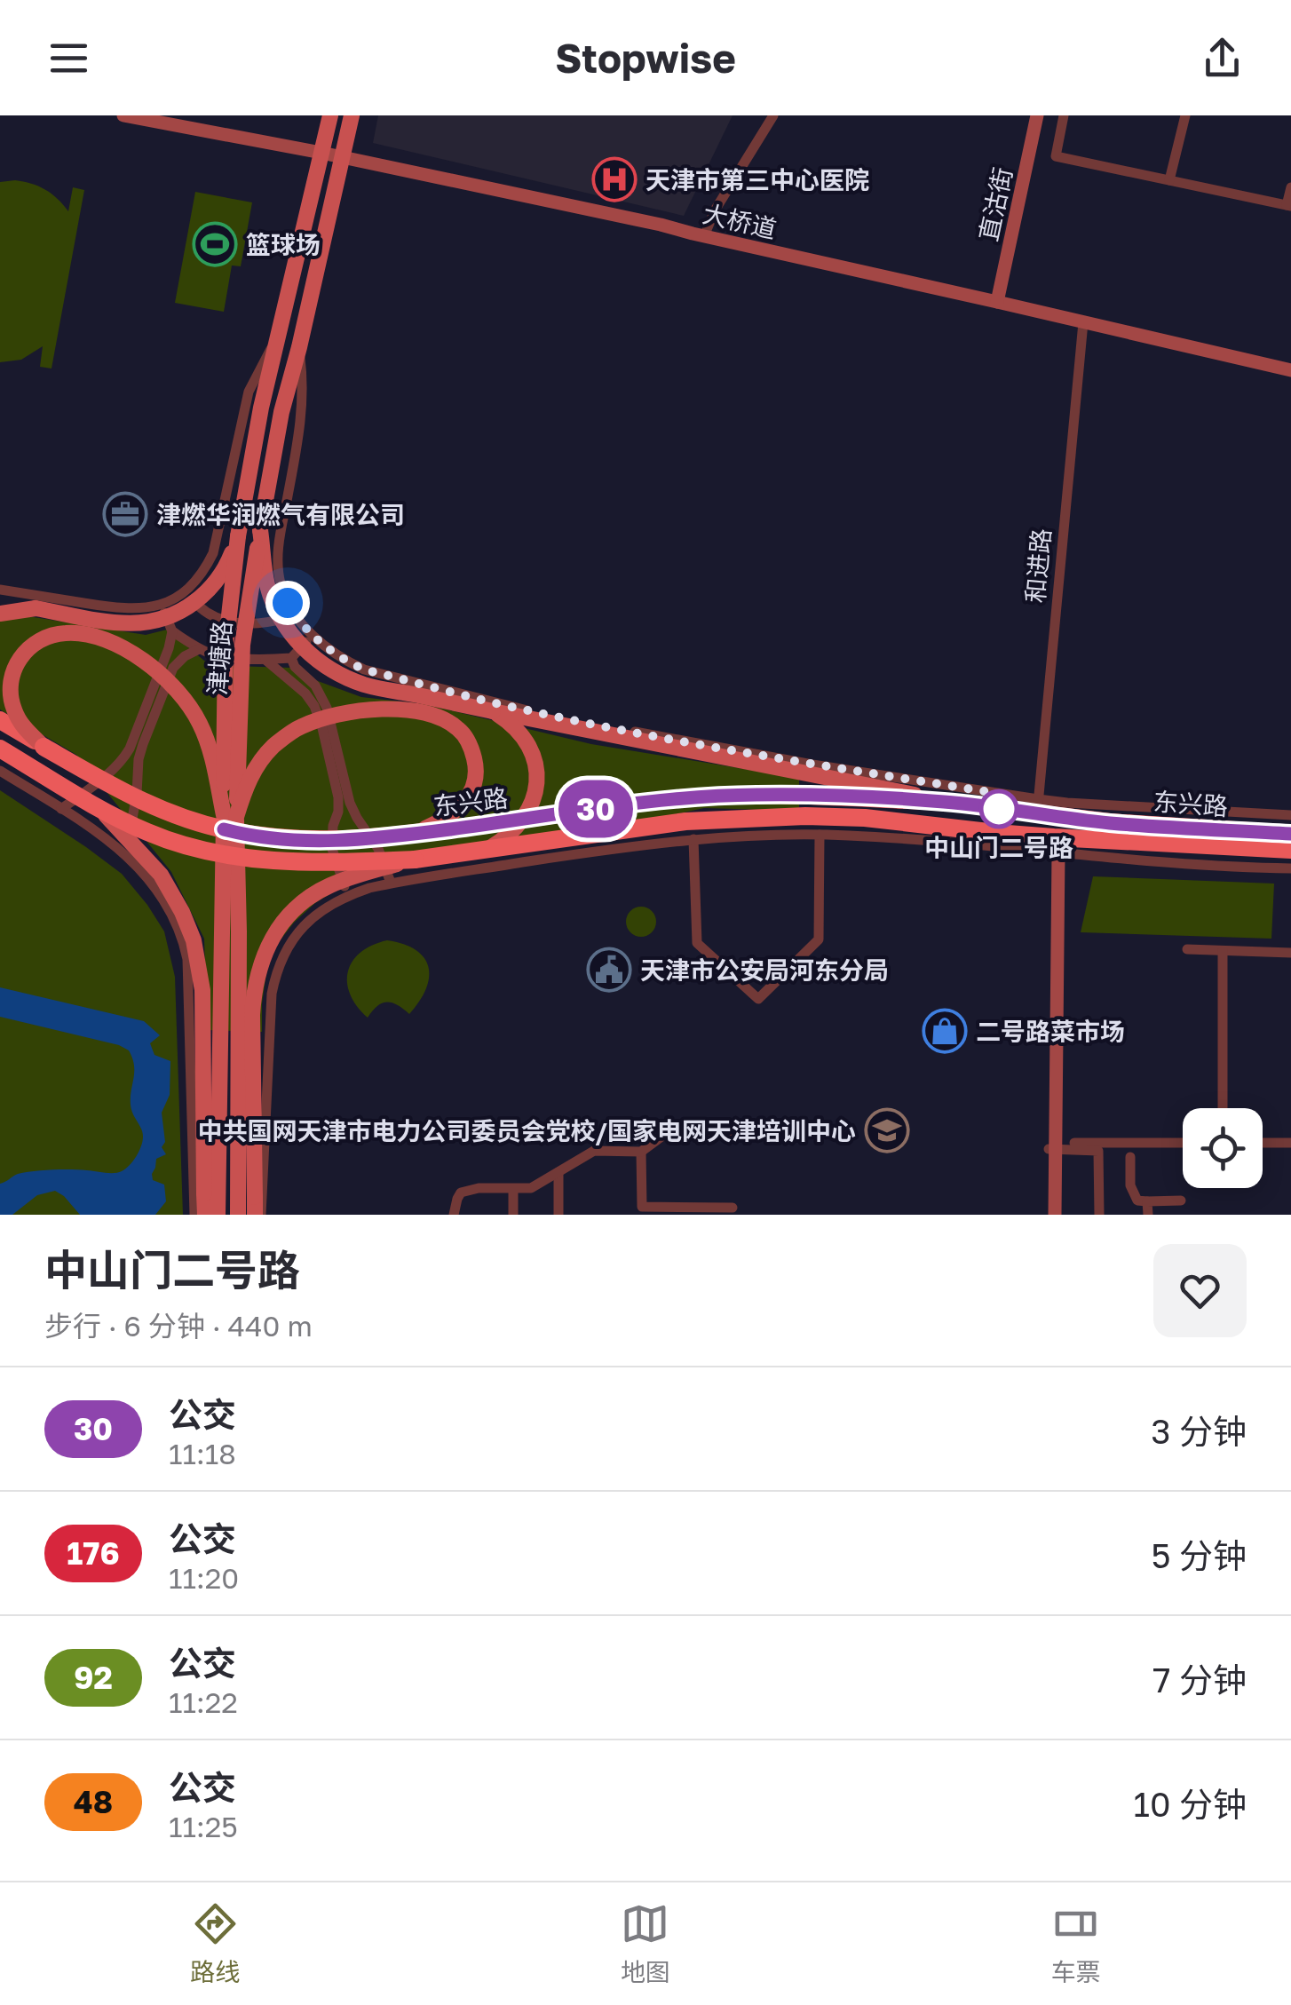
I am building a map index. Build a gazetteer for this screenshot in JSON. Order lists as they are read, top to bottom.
{
  "streets": {
    "highway": ["东兴路"],
    "main road": ["津塘路"],
    "street": ["直沽街", "大桥道", "和进路"]
  },
  "crossings": [
    ["直沽街", "大桥道"],
    ["大桥道", "和进路"],
    ["大桥道", "津塘路"],
    ["和进路", "东兴路"]
  ],
  "places": {
    "hospital": ["天津市第三中心医院"],
    "sports": ["篮球场"],
    "office": ["津燃华润燃气有限公司"],
    "other": ["中山门二号路"],
    "public building": ["天津市公安局河东分局"],
    "shop": ["二号路菜市场"],
    "school or university": ["中共国网天津市电力公司委员会党校/国家电网天津培训中心"]
  },
  "lines": ["bus line 30"],
  "page": {
    "header": "Stopwise",
    "on_map": "30",
    "heading": ["中山门二号路", "步行 · 6 分钟 · 440 m"],
    "list": [
      {
        "mark": "30",
        "name": "公交",
        "note": "11:18",
        "value": "3 分钟"
      },
      {
        "mark": "176",
        "name": "公交",
        "note": "11:20",
        "value": "5 分钟"
      },
      {
        "mark": "92",
        "name": "公交",
        "note": "11:22",
        "value": "7 分钟"
      },
      {
        "mark": "48",
        "name": "公交",
        "note": "11:25",
        "value": "10 分钟"
      }
    ],
    "tabs": ["路线", "地图", "车票"]
  }
}
